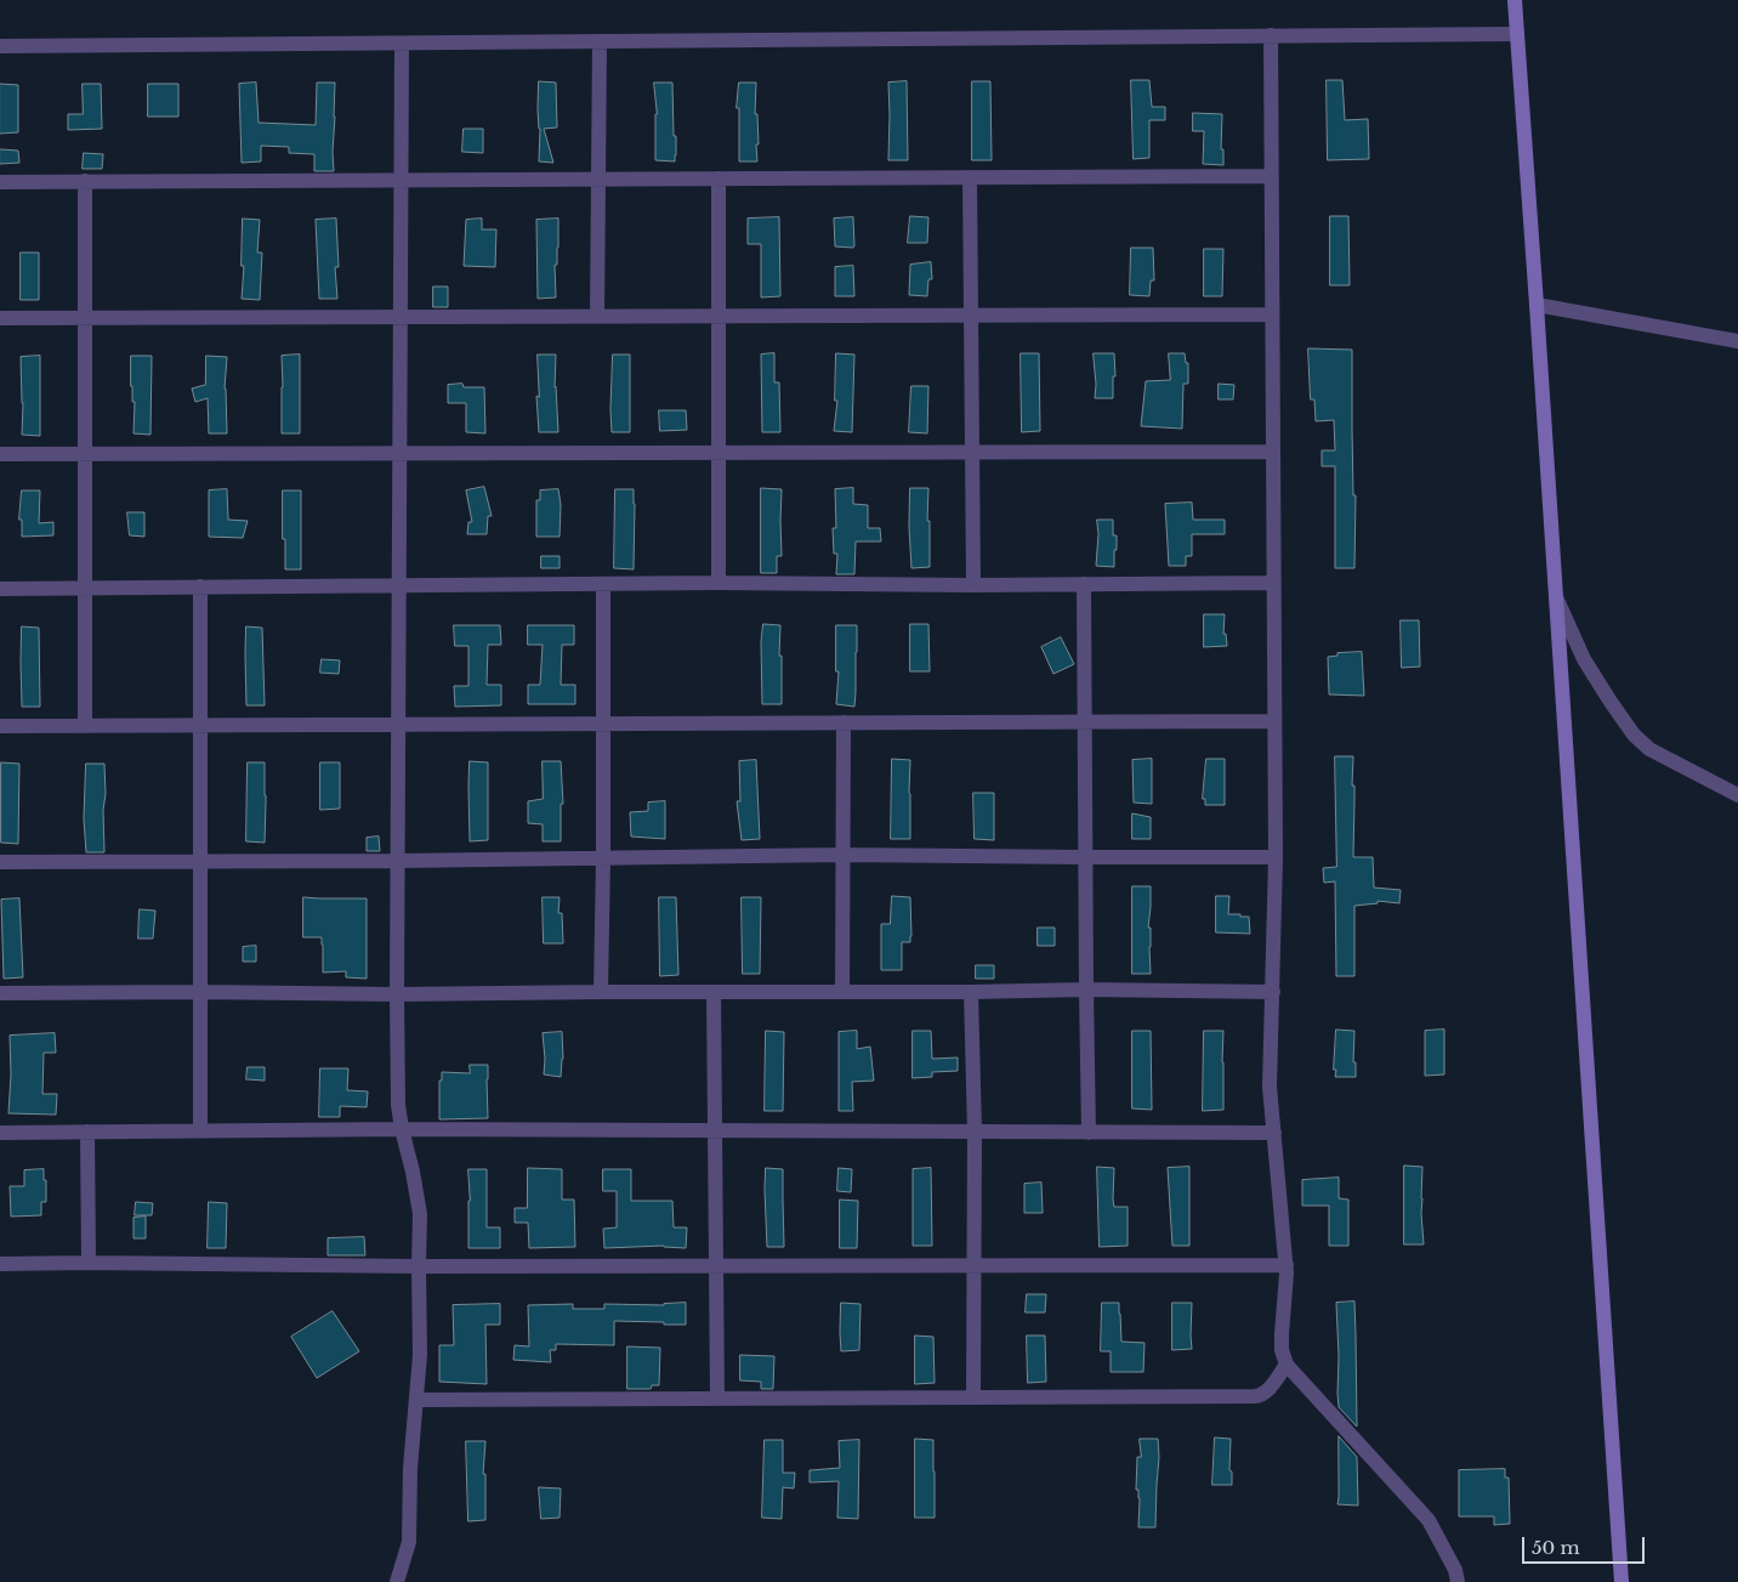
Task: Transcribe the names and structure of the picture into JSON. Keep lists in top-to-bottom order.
{
  "scale_bar": "50 m"
}
